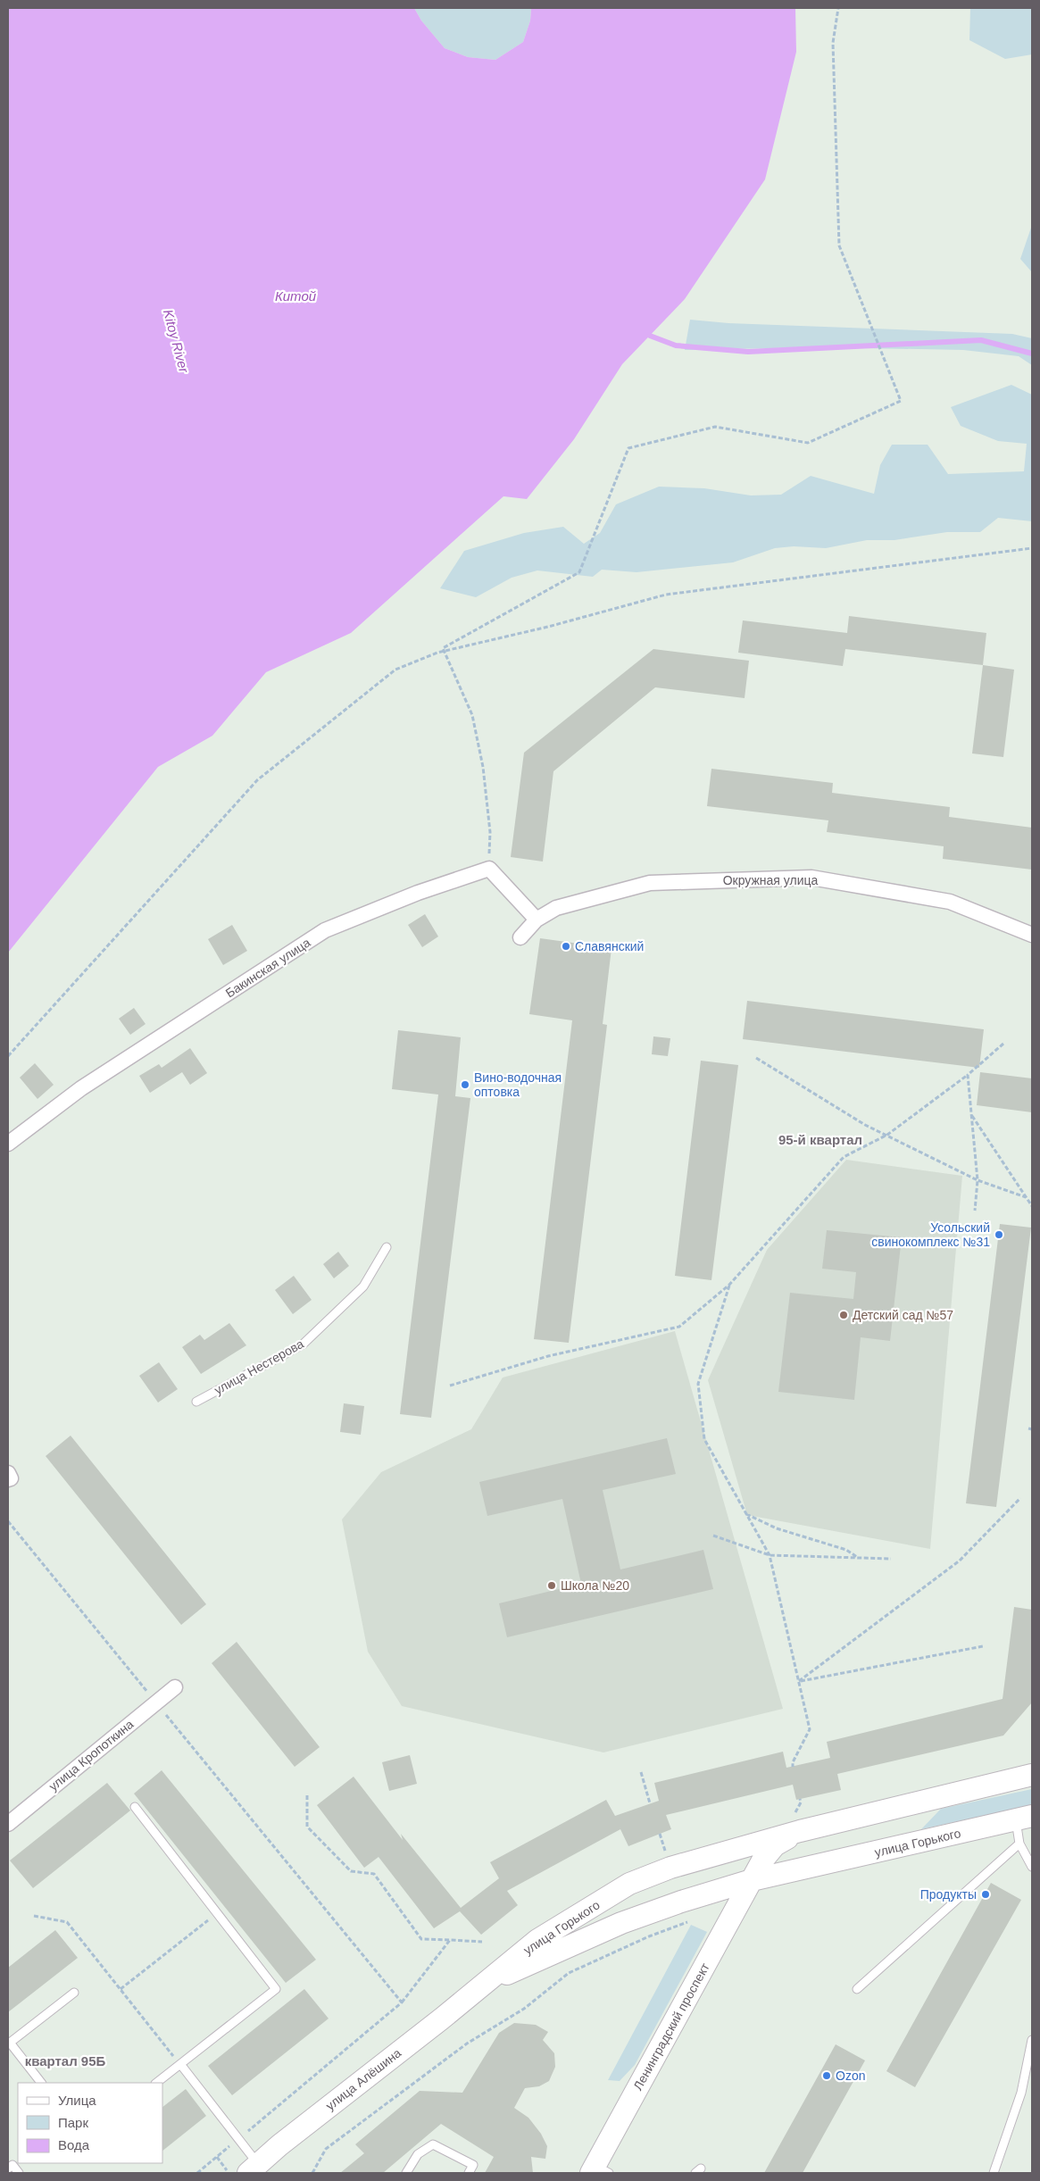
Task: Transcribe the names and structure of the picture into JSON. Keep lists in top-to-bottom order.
{
  "streets": {
    "street": [
      "Окружная улица",
      "Бакинская улица",
      "улица Кропоткина",
      "улица Горького",
      "Ленинградский проспект",
      "улица Алёшина"
    ],
    "lane": ["улица Нестерова"]
  },
  "crossings": [
    ["улица Горького", "Ленинградский проспект"],
    ["улица Горького", "улица Алёшина"]
  ],
  "districts": ["95-й квартал", "квартал 95Б"],
  "water": ["Китой", "Kitoy River"],
  "places": [
    "Славянский",
    "Вино-водочная оптовка",
    "Усольский свинокомплекс №31",
    "Детский сад №57",
    "Школа №20",
    "Продукты",
    "Ozon"
  ],
  "legend": ["Улица", "Парк", "Вода"]
}
